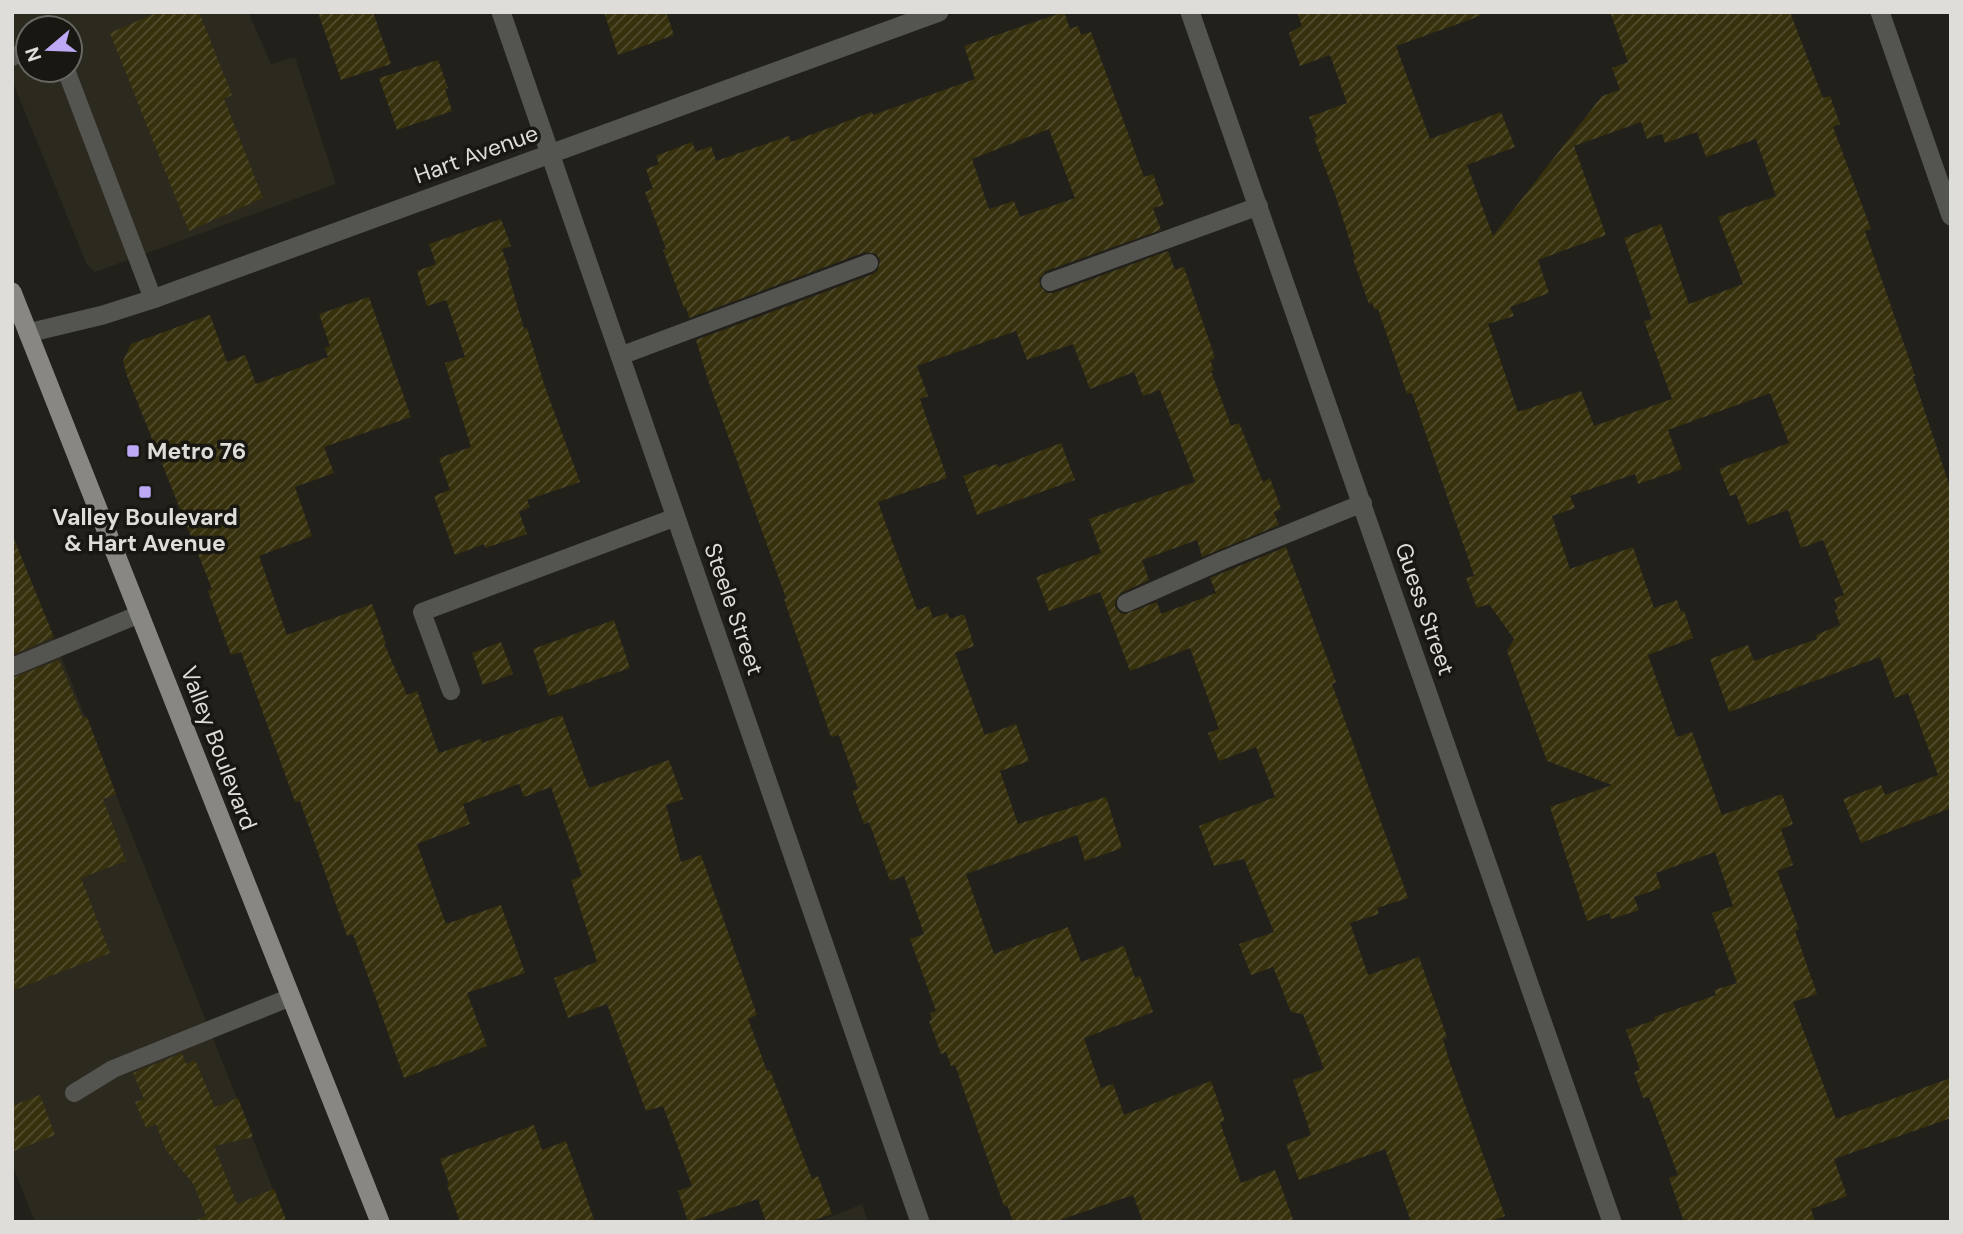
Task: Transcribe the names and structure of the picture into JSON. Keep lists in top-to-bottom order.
{
  "streets": {
    "main road": ["Valley Boulevard"],
    "street": ["Hart Avenue", "Steele Street", "Guess Street"]
  },
  "crossings": [
    ["Hart Avenue", "Steele Street"],
    ["Hart Avenue", "Valley Boulevard"]
  ],
  "places": {
    "transit": ["Metro 76", "Valley Boulevard & Hart Avenue"]
  },
  "north": "left"
}
